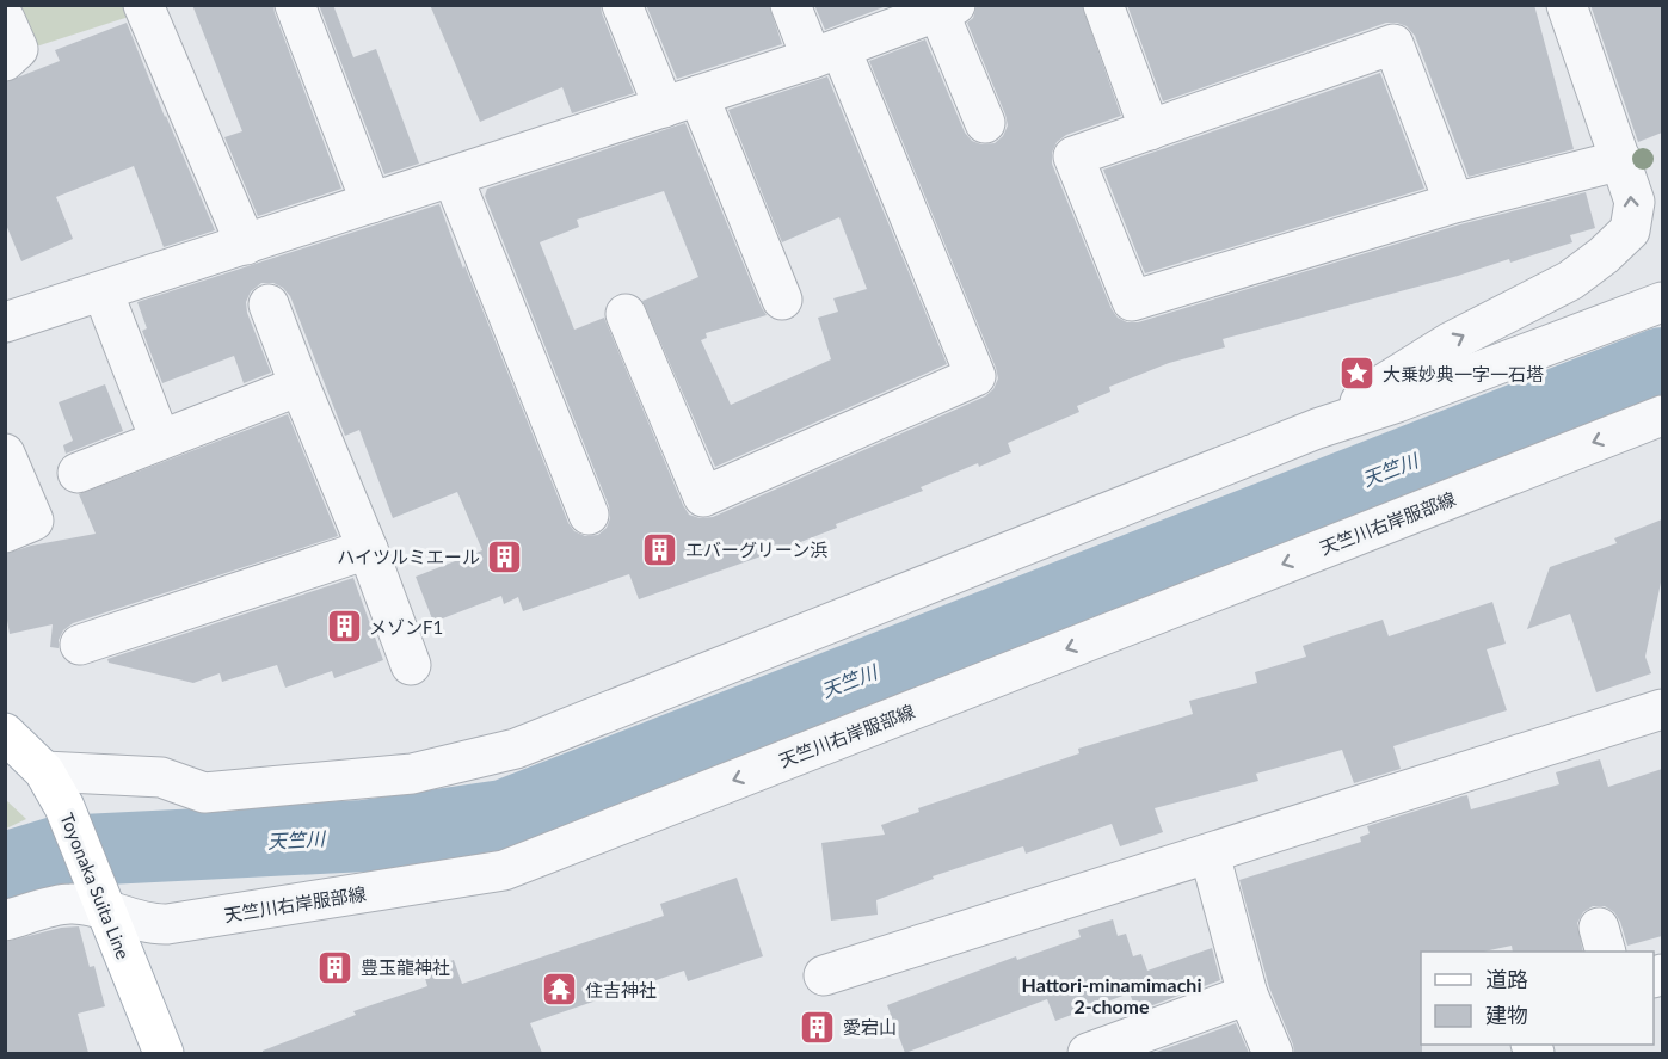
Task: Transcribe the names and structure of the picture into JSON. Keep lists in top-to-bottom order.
{
  "streets": {
    "main road": ["Toyonaka Suita Line"],
    "street": ["天竺川右岸服部線"]
  },
  "crossings": [
    ["天竺川右岸服部線", "Toyonaka Suita Line"]
  ],
  "districts": ["Hattori-minamimachi 2-chome"],
  "water": ["天竺川"],
  "places": {
    "place": ["大乗妙典一字一石塔"],
    "building": [
      "エバーグリーン浜",
      "ハイツルミエール",
      "メゾンF1",
      "豊玉龍神社",
      "愛宕山"
    ],
    "temple": ["住吉神社"]
  },
  "legend": ["道路", "建物"]
}
